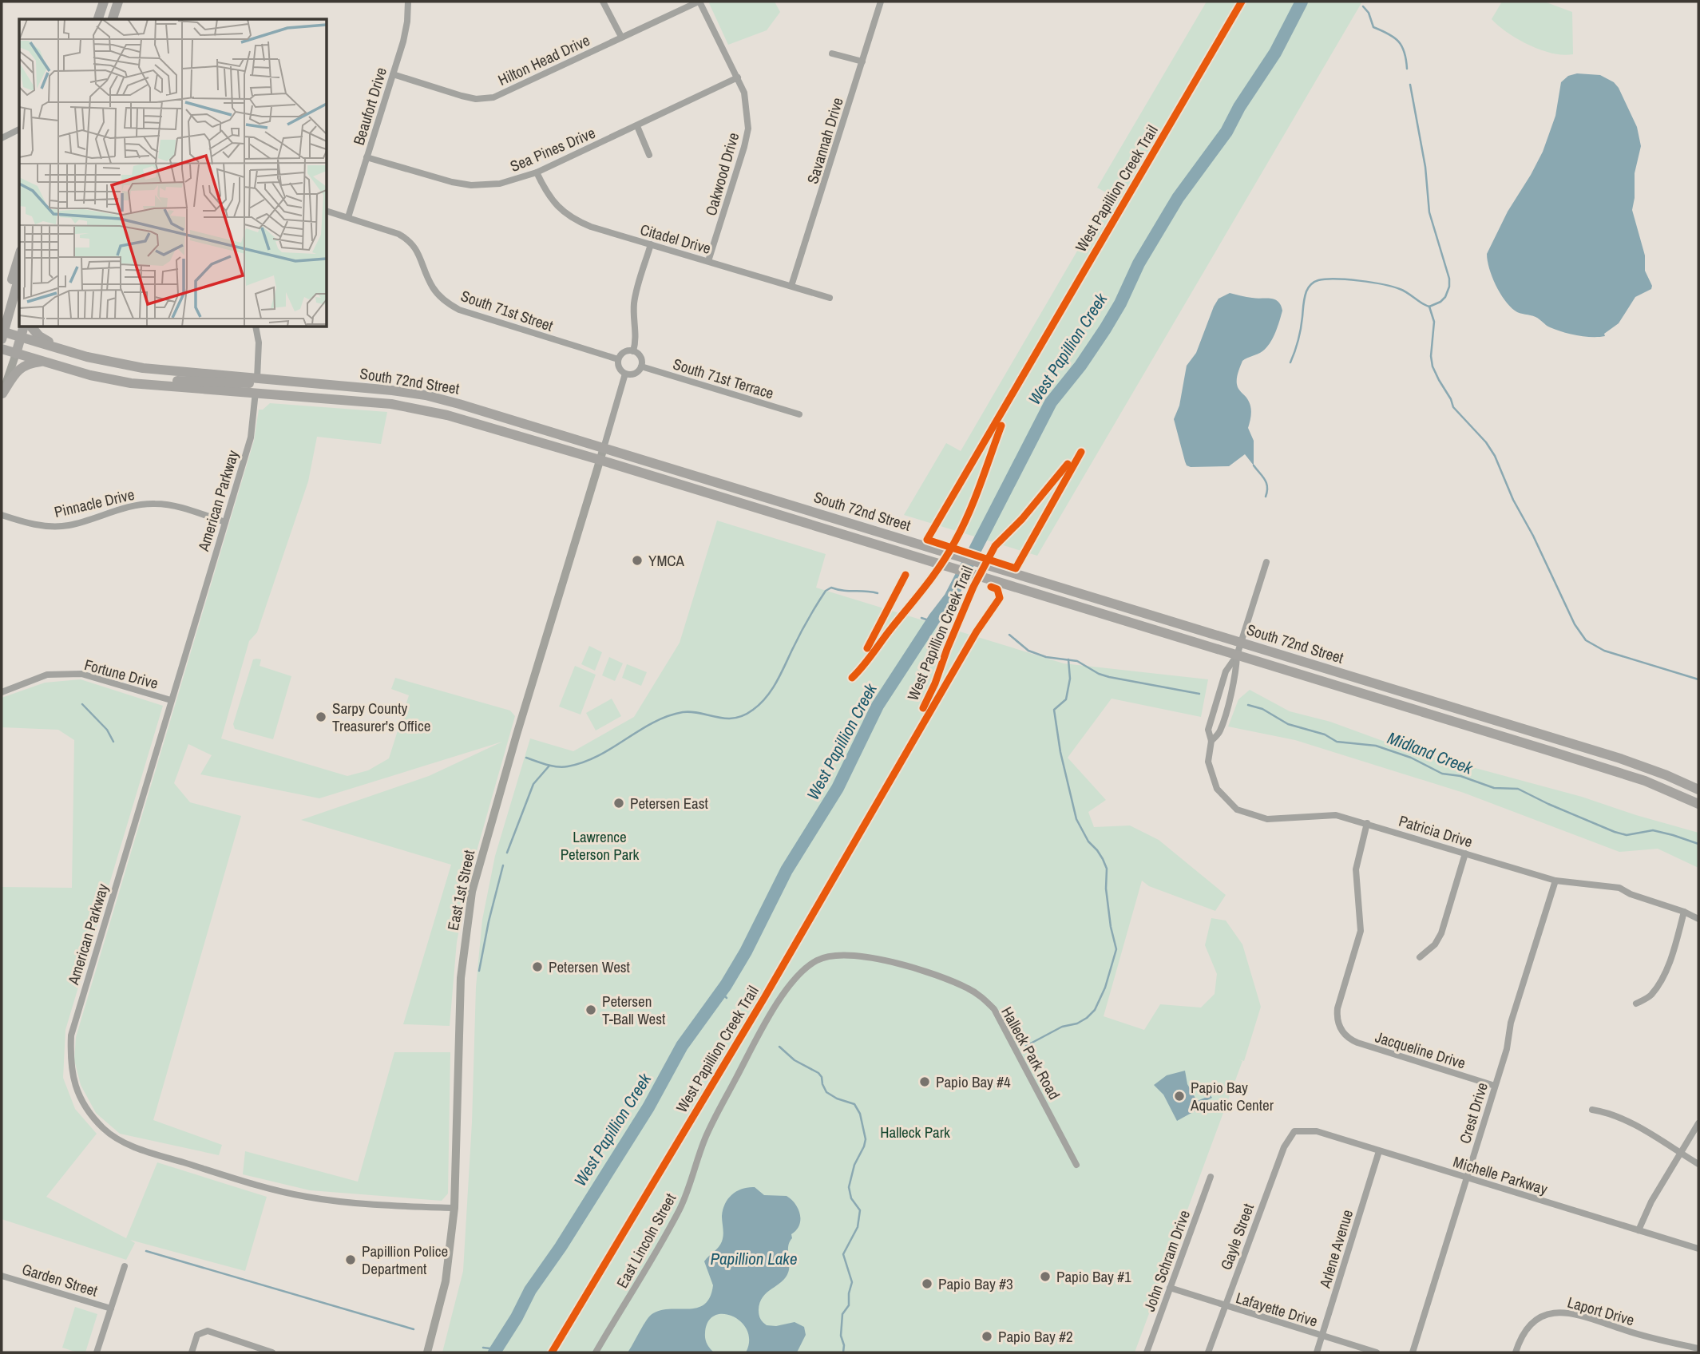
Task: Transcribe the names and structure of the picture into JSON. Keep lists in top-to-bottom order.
{
  "streets": {
    "main road": ["South 72nd Street", "East 1st Street"],
    "street": [
      "Hilton Head Drive",
      "Beaufort Drive",
      "Savannah Drive",
      "Sea Pines Drive",
      "Oakwood Drive",
      "Citadel Drive",
      "South 71st Street",
      "South 71st Terrace",
      "American Parkway",
      "Pinnacle Drive",
      "Fortune Drive",
      "Patricia Drive",
      "Jacqueline Drive",
      "Halleck Park Road",
      "Crest Drive",
      "Michelle Parkway",
      "Gayle Street",
      "East Lincoln Street",
      "Arlene Avenue",
      "John Schram Drive",
      "Garden Street",
      "Lafayette Drive",
      "Laport Drive"
    ],
    "cycle path": ["West Papillion Creek Trail"]
  },
  "crossings": [
    ["Hilton Head Drive", "Beaufort Drive"],
    ["Hilton Head Drive", "Oakwood Drive"],
    ["Beaufort Drive", "Sea Pines Drive"],
    ["Beaufort Drive", "South 71st Street"],
    ["Savannah Drive", "Citadel Drive"],
    ["Sea Pines Drive", "Oakwood Drive"],
    ["Sea Pines Drive", "Citadel Drive"],
    ["Oakwood Drive", "Citadel Drive"],
    ["South 71st Street", "South 71st Terrace"],
    ["South 72nd Street", "American Parkway"],
    ["South 72nd Street", "Patricia Drive"],
    ["South 72nd Street", "East 1st Street"],
    ["American Parkway", "Pinnacle Drive"],
    ["American Parkway", "Fortune Drive"],
    ["American Parkway", "East 1st Street"],
    ["Patricia Drive", "Jacqueline Drive"],
    ["Patricia Drive", "Crest Drive"],
    ["Jacqueline Drive", "Crest Drive"],
    ["Halleck Park Road", "East Lincoln Street"],
    ["Crest Drive", "Michelle Parkway"],
    ["Michelle Parkway", "Gayle Street"],
    ["Michelle Parkway", "Arlene Avenue"],
    ["Gayle Street", "Lafayette Drive"],
    ["Arlene Avenue", "Lafayette Drive"],
    ["John Schram Drive", "Lafayette Drive"]
  ],
  "water": ["West Papillion Creek", "Midland Creek", "Papillion Lake"],
  "parks": ["Lawrence Peterson Park", "Halleck Park"],
  "places": [
    "YMCA",
    "Sarpy County Treasurer's Office",
    "Petersen East",
    "Petersen West",
    "Petersen T-Ball West",
    "Papio Bay #4",
    "Papio Bay Aquatic Center",
    "Papillion Police Department",
    "Papio Bay #1",
    "Papio Bay #3",
    "Papio Bay #2"
  ]
}
